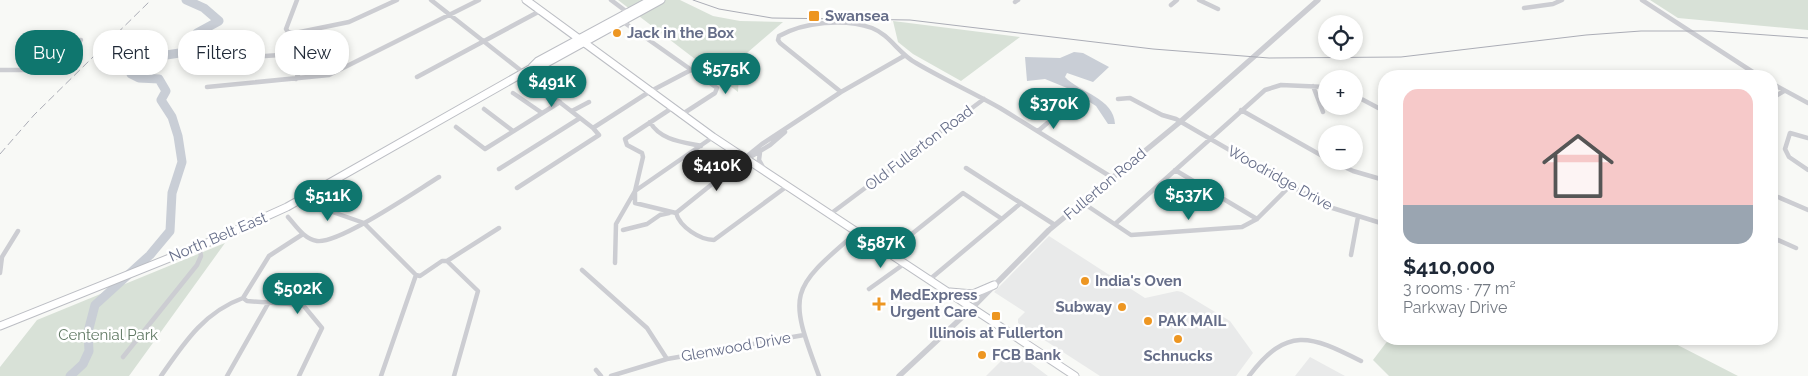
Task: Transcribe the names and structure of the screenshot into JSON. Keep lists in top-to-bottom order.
{
  "streets": {
    "main road": ["North Belt East"],
    "street": [
      "Old Fullerton Road",
      "Woodridge Drive",
      "Fullerton Road",
      "Glenwood Drive"
    ]
  },
  "crossings": [
    ["Old Fullerton Road", "Fullerton Road"],
    ["Woodridge Drive", "Fullerton Road"]
  ],
  "parks": ["Centenial Park"],
  "places": {
    "transit": ["Swansea", "Illinois at Fullerton"],
    "other": [
      "Jack in the Box",
      "India's Oven",
      "Subway",
      "PAK MAIL",
      "Schnucks",
      "FCB Bank"
    ],
    "health": ["MedExpress Urgent Care"]
  },
  "page": {
    "map_buttons": ["+", "−"],
    "chip": [
      "Buy",
      "Rent",
      "Filters",
      "New"
    ],
    "price": [
      "$575K",
      "$491K",
      "$370K",
      "$410K",
      "$537K",
      "$511K",
      "$587K",
      "$502K"
    ],
    "list": [
      {
        "name": "$410,000",
        "note": "3 rooms · 77 m² · Parkway Drive"
      }
    ]
  }
}
